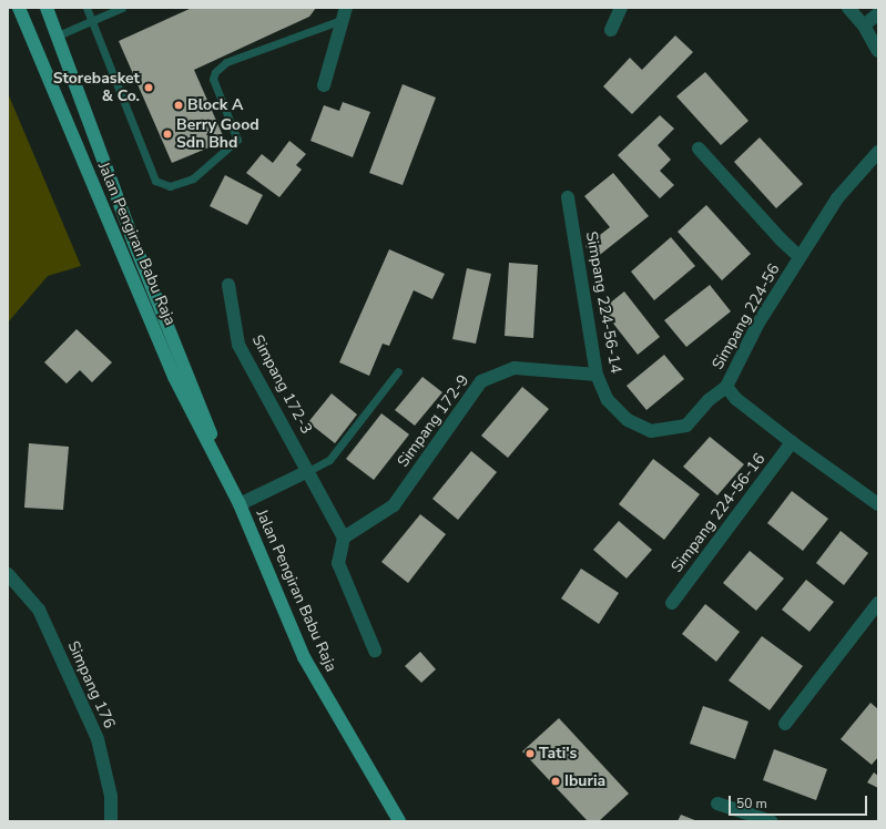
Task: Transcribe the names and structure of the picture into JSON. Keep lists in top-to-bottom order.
{
  "streets": {
    "main road": ["Jalan Pengiran Babu Raja"],
    "street": [
      "Simpang 224-56-14",
      "Simpang 224-56",
      "Simpang 172-3",
      "Simpang 172-9",
      "Simpang 224-56-16",
      "Simpang 176"
    ]
  },
  "crossings": [
    ["Simpang 224-56-14", "Simpang 224-56"],
    ["Simpang 224-56-14", "Simpang 172-9"],
    ["Simpang 224-56", "Simpang 224-56-16"],
    ["Simpang 172-3", "Simpang 172-9"]
  ],
  "places": [
    "Storebasket & Co.",
    "Block A",
    "Berry Good Sdn Bhd",
    "Tati's",
    "Iburia"
  ],
  "scale_bar": "50 m"
}
